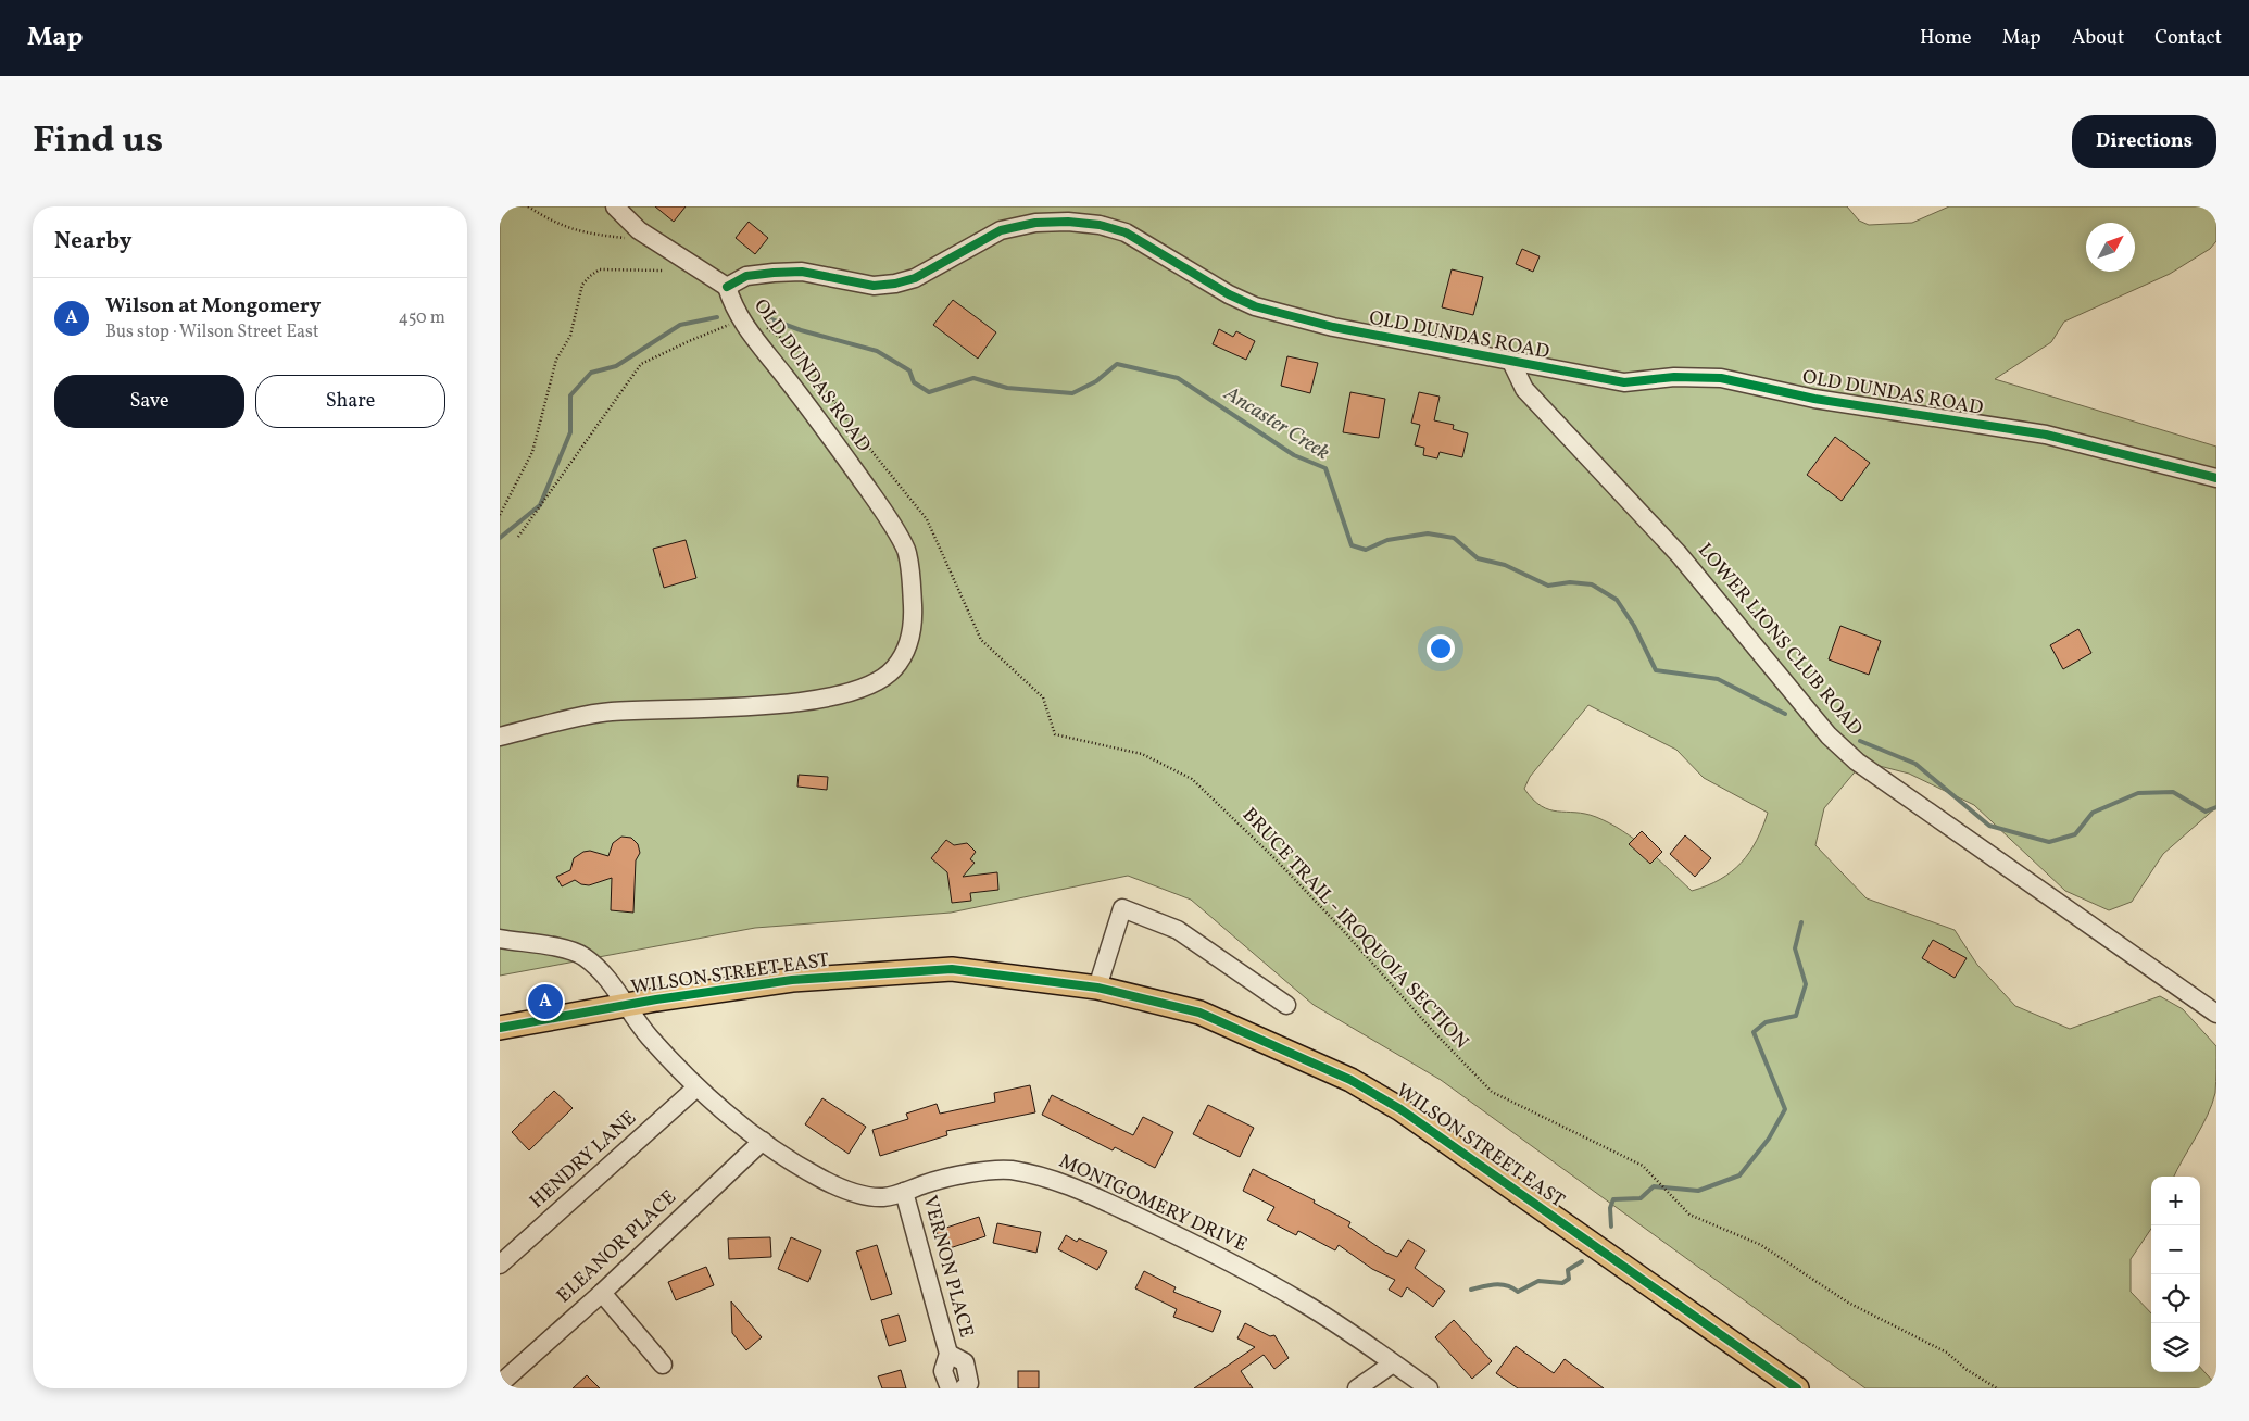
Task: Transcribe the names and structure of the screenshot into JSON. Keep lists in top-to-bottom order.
{
  "streets": {
    "main road": ["WILSON STREET EAST"],
    "street": [
      "OLD DUNDAS ROAD",
      "LOWER LIONS CLUB ROAD",
      "HENDRY LANE",
      "MONTGOMERY DRIVE",
      "ELEANOR PLACE",
      "VERNON PLACE"
    ],
    "path": ["BRUCE TRAIL - IROQUOIA SECTION"]
  },
  "crossings": [
    ["OLD DUNDAS ROAD", "LOWER LIONS CLUB ROAD"],
    ["OLD DUNDAS ROAD", "BRUCE TRAIL - IROQUOIA SECTION"],
    ["WILSON STREET EAST", "MONTGOMERY DRIVE"],
    ["HENDRY LANE", "MONTGOMERY DRIVE"],
    ["MONTGOMERY DRIVE", "ELEANOR PLACE"],
    ["MONTGOMERY DRIVE", "VERNON PLACE"]
  ],
  "water": ["Ancaster Creek"],
  "north": "top right",
  "page": {
    "header": "Map",
    "nav": [
      "Home",
      "Map",
      "About",
      "Contact"
    ],
    "title": "Find us",
    "buttons": [
      "Directions",
      ["Save", "Share"]
    ],
    "heading": "Nearby",
    "list": [
      {
        "mark": "A",
        "name": "Wilson at Mongomery",
        "note": "Bus stop · Wilson Street East",
        "value": "450 m"
      }
    ],
    "pins": "A",
    "map_buttons": ["+", "−"]
  }
}
